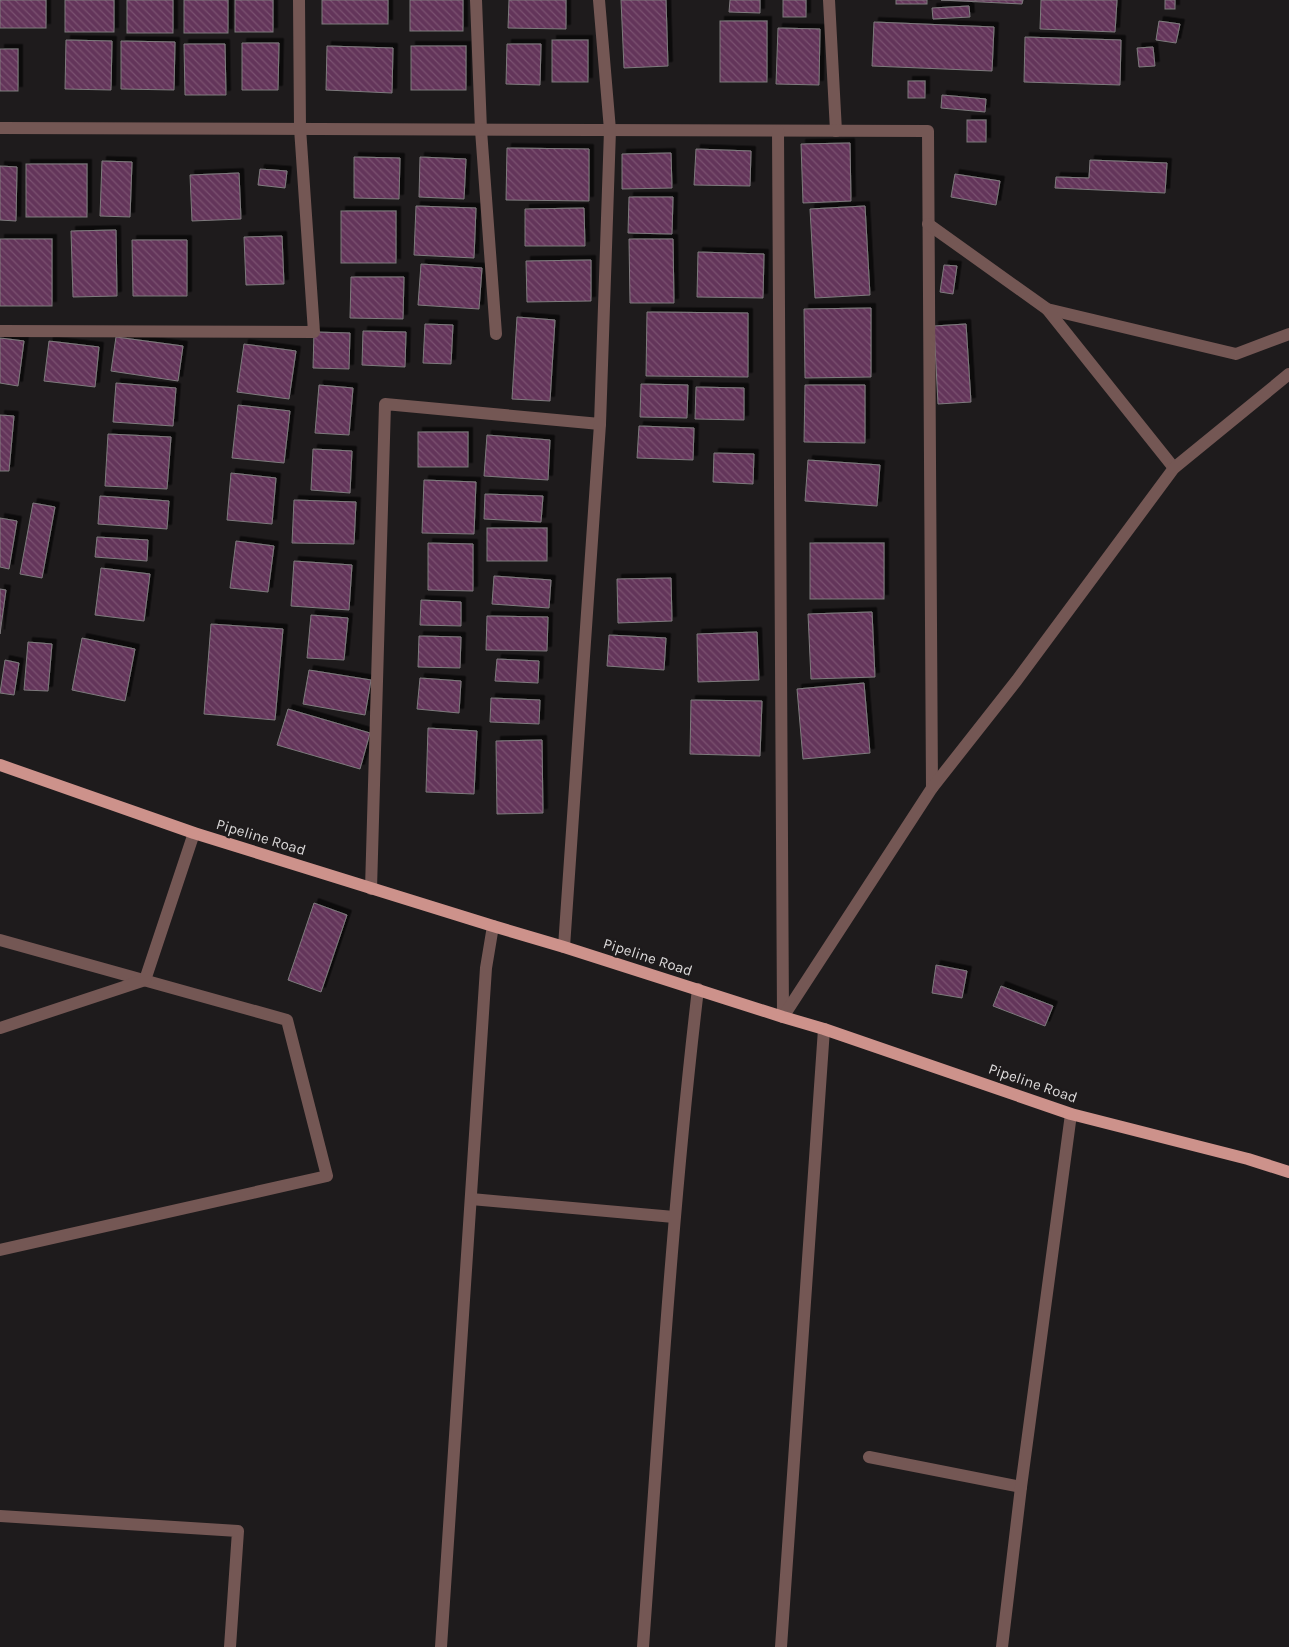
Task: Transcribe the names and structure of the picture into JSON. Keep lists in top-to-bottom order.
{
  "streets": {
    "main road": ["Pipeline Road"]
  }
}
